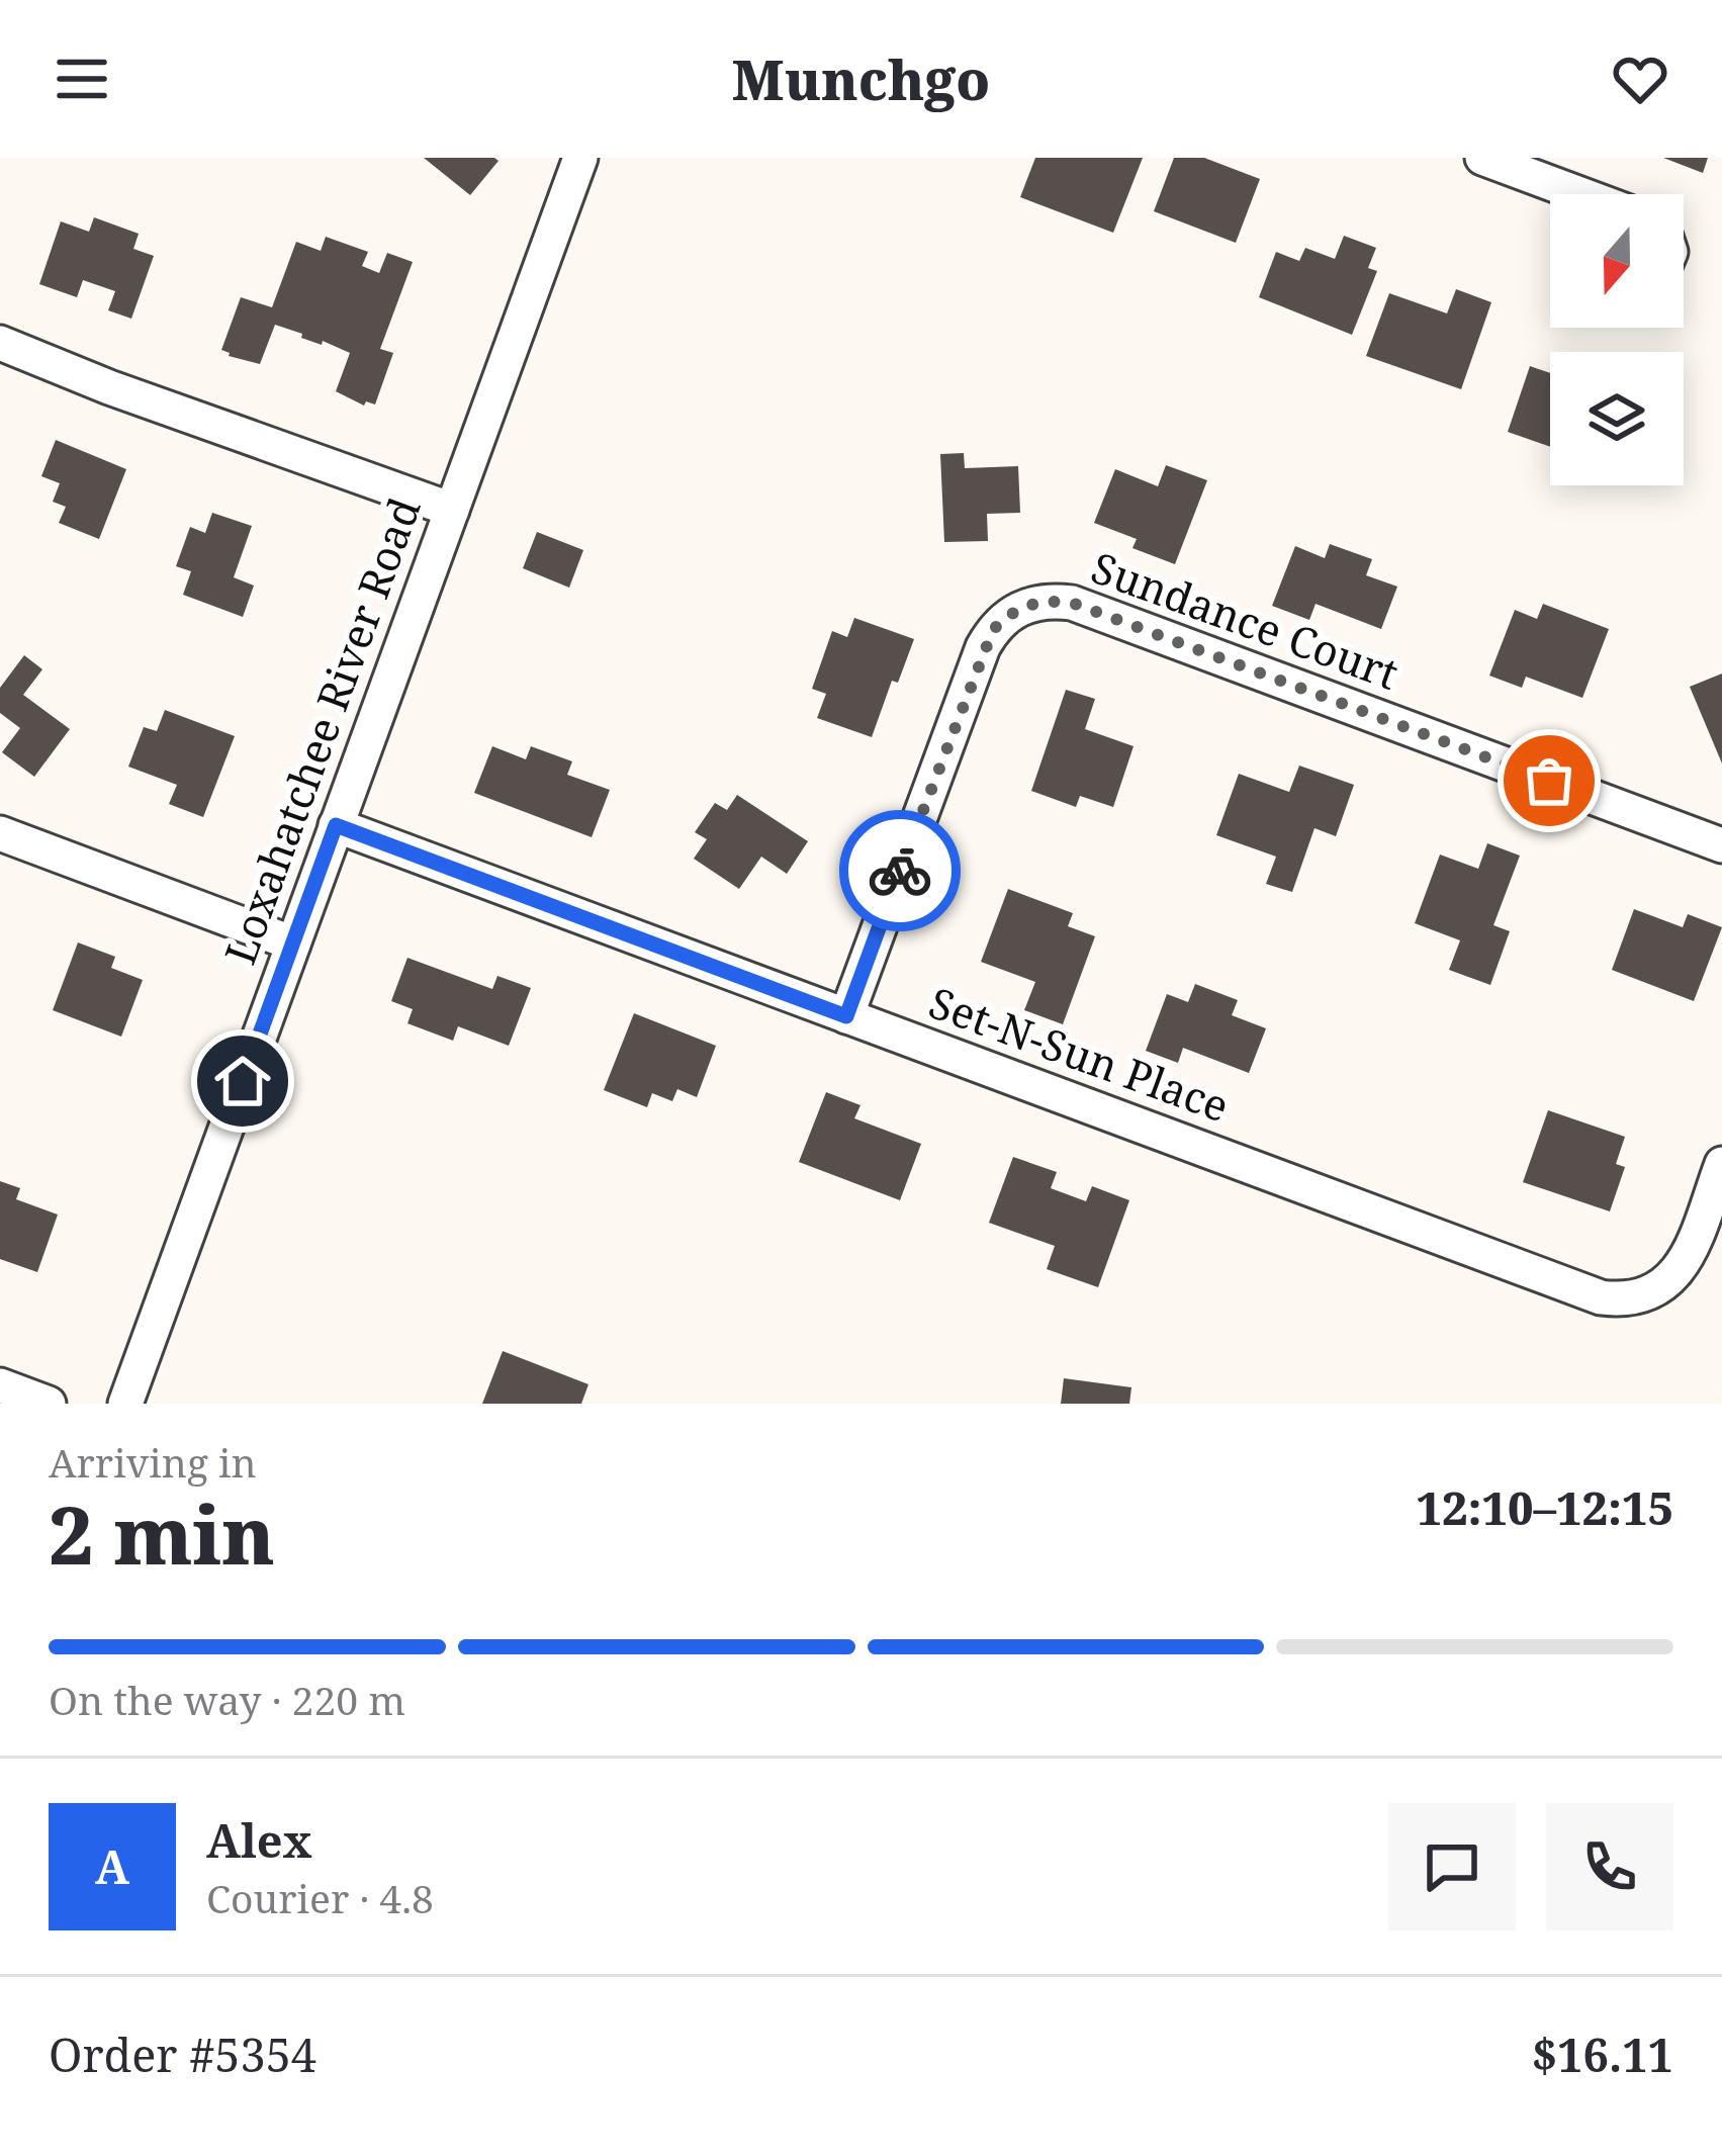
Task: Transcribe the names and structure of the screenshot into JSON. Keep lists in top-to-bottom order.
{
  "streets": {
    "street": ["Sundance Court", "Loxahatchee River Road", "Set-N-Sun Place"]
  },
  "crossings": [
    ["Sundance Court", "Set-N-Sun Place"],
    ["Loxahatchee River Road", "Set-N-Sun Place"]
  ],
  "north": "bottom",
  "page": {
    "header": "Munchgo",
    "heading": ["2 min", "Arriving in", "12:10–12:15"],
    "panel": [
      "Alex",
      "Courier · 4.8",
      "Order #5354",
      "$16.11"
    ],
    "bar": "On the way · 220 m",
    "round": "A"
  }
}
